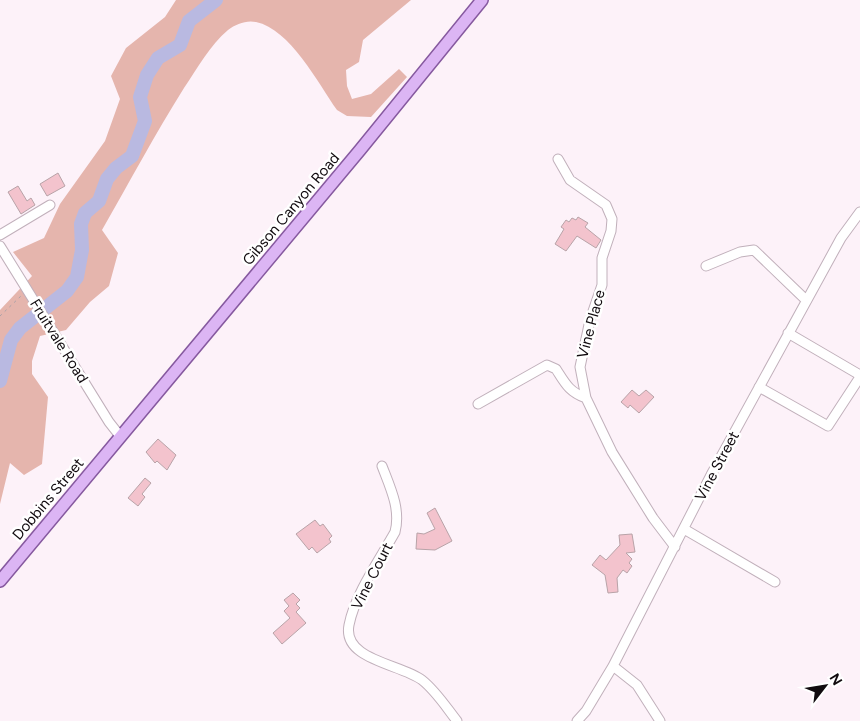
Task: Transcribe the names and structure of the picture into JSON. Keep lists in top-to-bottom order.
{
  "streets": {
    "main road": ["Gibson Canyon Road", "Dobbins Street"],
    "street": [
      "Vine Place",
      "Fruitvale Road",
      "Vine Street",
      "Vine Court"
    ]
  },
  "crossings": [
    ["Gibson Canyon Road", "Fruitvale Road"],
    ["Gibson Canyon Road", "Dobbins Street"],
    ["Vine Place", "Vine Street"],
    ["Fruitvale Road", "Dobbins Street"]
  ],
  "north": "top right"
}
